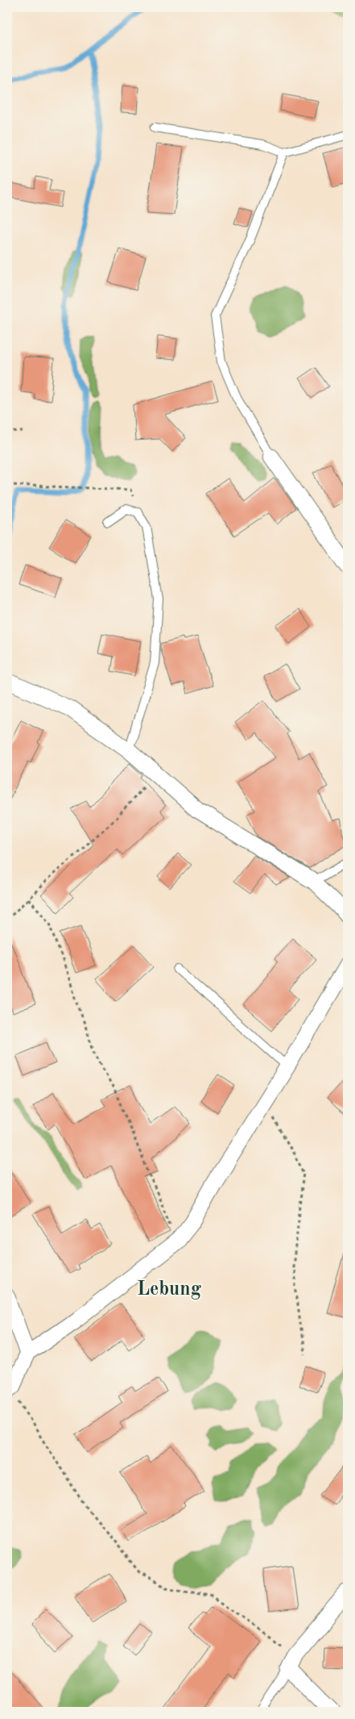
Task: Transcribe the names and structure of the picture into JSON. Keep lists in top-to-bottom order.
{
  "districts": ["Lebung"]
}
